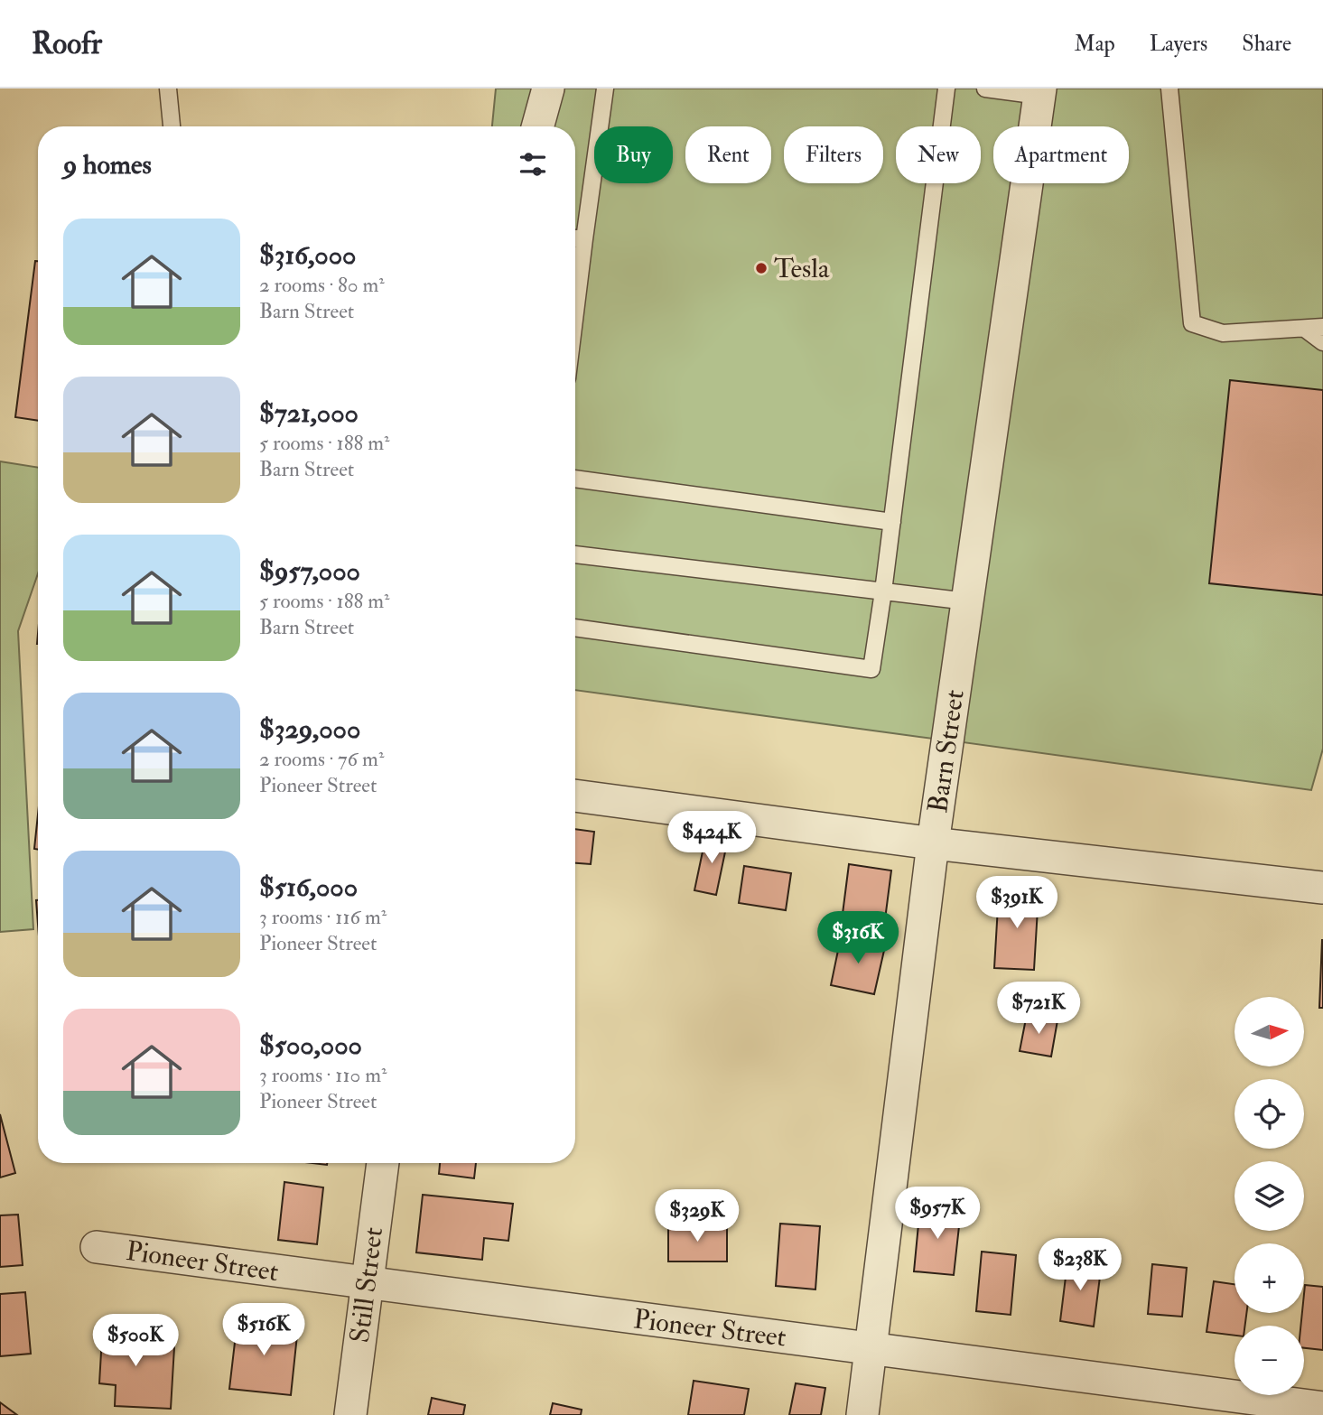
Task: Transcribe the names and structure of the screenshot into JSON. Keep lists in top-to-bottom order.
{
  "streets": {
    "street": ["Barn Street", "Pioneer Street", "Still Street"]
  },
  "crossings": [
    ["Barn Street", "Pioneer Street"],
    ["Pioneer Street", "Still Street"]
  ],
  "places": ["Tesla"],
  "north": "right",
  "page": {
    "header": "Roofr",
    "nav": ["Map", "Layers", "Share"],
    "chip": [
      "Buy",
      "Rent",
      "Filters",
      "New",
      "Apartment"
    ],
    "heading": "9 homes",
    "list": [
      {
        "name": "$316,000",
        "note": "2 rooms · 80 m² · Barn Street"
      },
      {
        "name": "$721,000",
        "note": "5 rooms · 188 m² · Barn Street"
      },
      {
        "name": "$957,000",
        "note": "5 rooms · 188 m² · Barn Street"
      },
      {
        "name": "$329,000",
        "note": "2 rooms · 76 m² · Pioneer Street"
      },
      {
        "name": "$516,000",
        "note": "3 rooms · 116 m² · Pioneer Street"
      },
      {
        "name": "$500,000",
        "note": "3 rooms · 110 m² · Pioneer Street"
      }
    ],
    "price": [
      "$424K",
      "$391K",
      "$316K",
      "$721K",
      "$957K",
      "$329K",
      "$238K",
      "$516K",
      "$500K"
    ],
    "map_buttons": ["+", "−"]
  }
}
